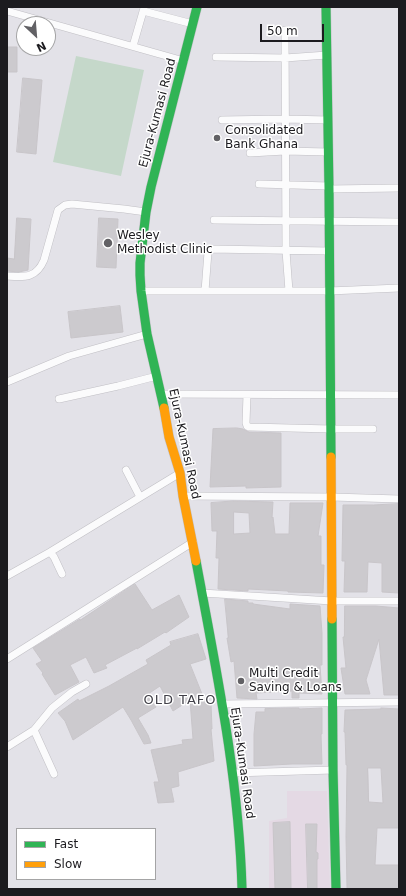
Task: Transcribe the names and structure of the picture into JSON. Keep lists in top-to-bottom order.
{
  "streets": {
    "main road": ["Ejura-Kumasi Road"]
  },
  "districts": ["OLD TAFO"],
  "places": ["Consolidated Bank Ghana", "Wesley Methodist Clinic", "Multi Credit Saving & Loans"],
  "legend": ["Fast", "Slow"],
  "scale_bar": "50 m",
  "north": "bottom right"
}
